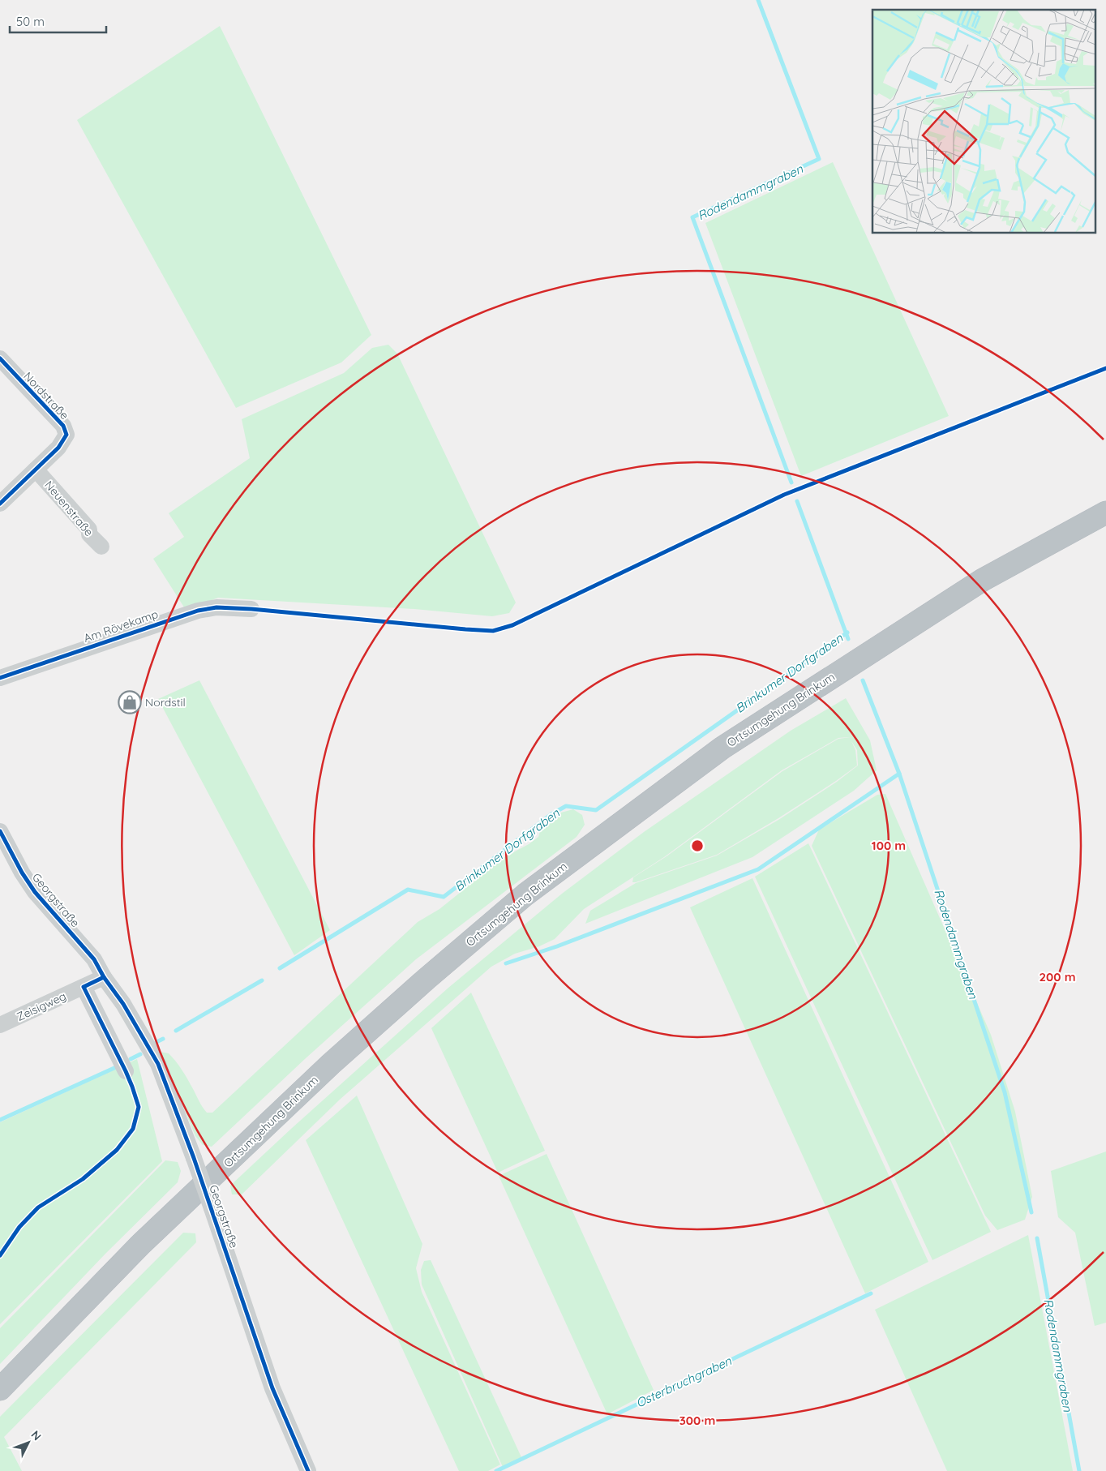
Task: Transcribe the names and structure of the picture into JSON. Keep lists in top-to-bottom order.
{
  "streets": {
    "highway": ["Ortsumgehung Brinkum"],
    "street": [
      "Nordstraße",
      "Neuenstraße",
      "Am Rövekamp",
      "Georgstraße",
      "Zeisigweg"
    ]
  },
  "crossings": [
    ["Nordstraße", "Neuenstraße"]
  ],
  "water": ["Rodendammgraben", "Brinkumer Dorfgraben", "Osterbruchgraben"],
  "places": {
    "shop": ["Nordstil"]
  },
  "scale_bar": "50 m",
  "north": "top right",
  "rings": ["100 m", "200 m", "300 m"]
}
